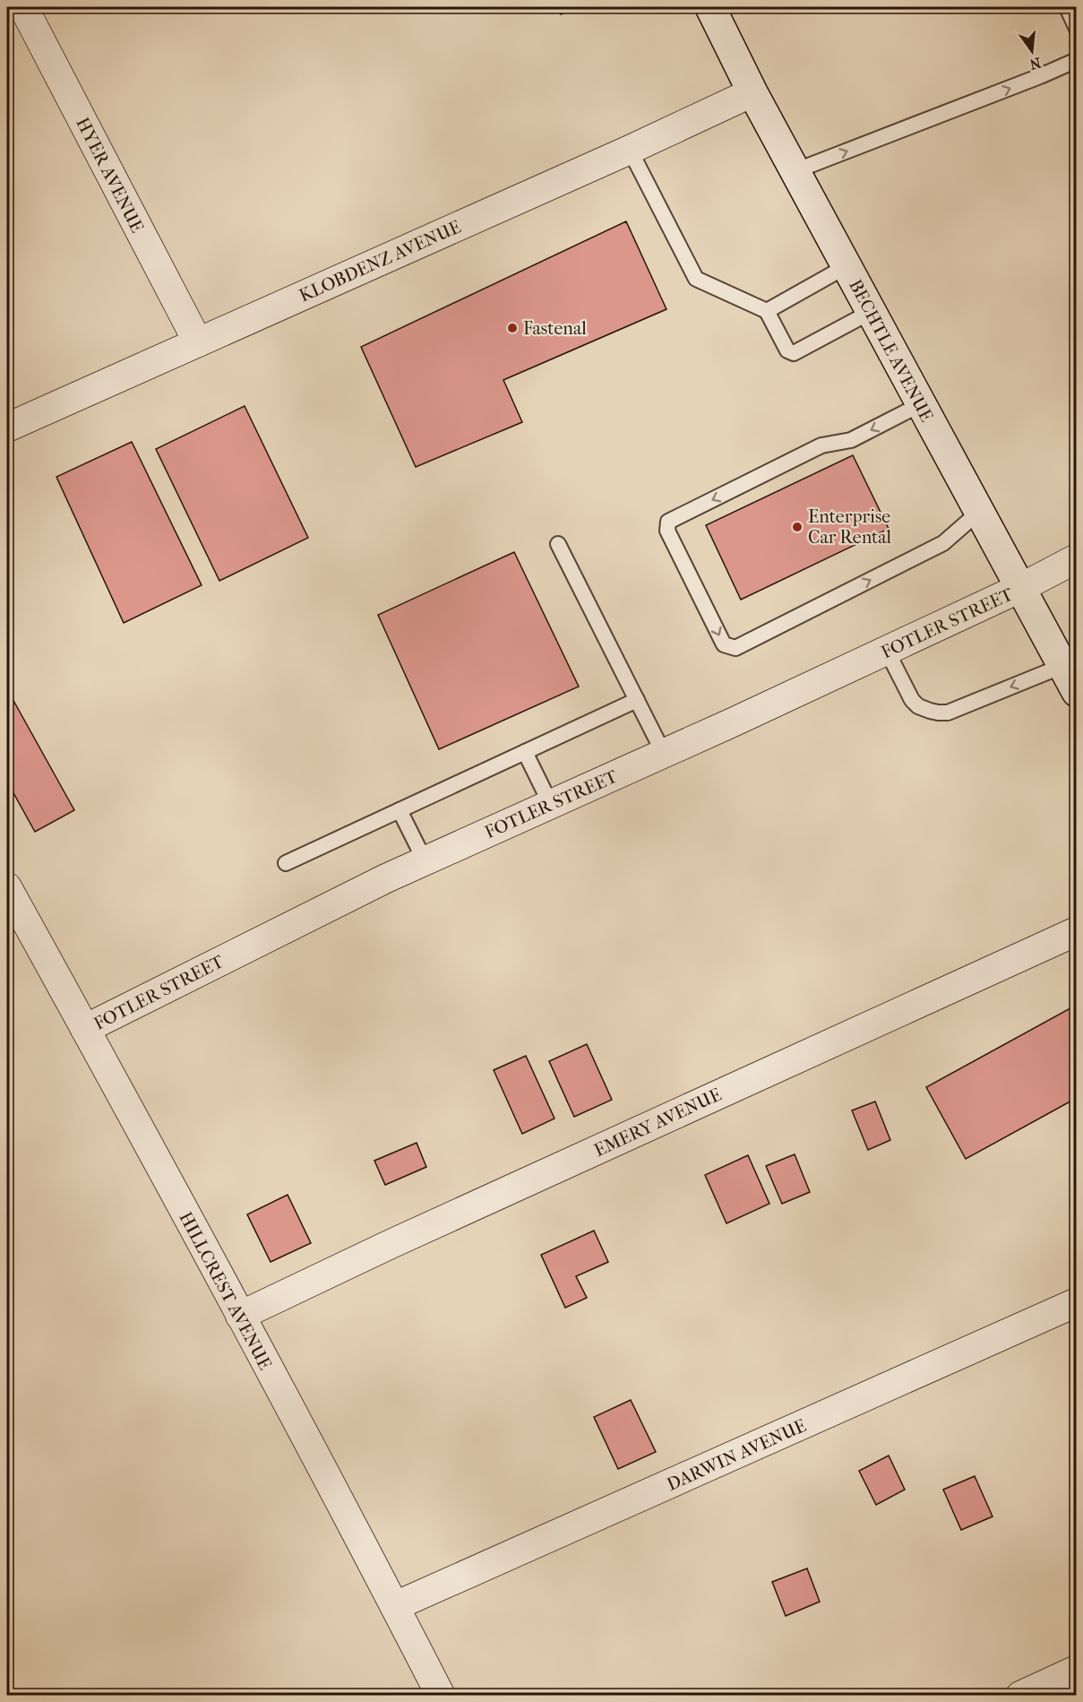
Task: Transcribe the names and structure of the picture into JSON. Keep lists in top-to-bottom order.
{
  "streets": {
    "main road": ["BECHTLE AVENUE"],
    "street": [
      "HYER AVENUE",
      "KLOBDENZ AVENUE",
      "FOTLER STREET",
      "EMERY AVENUE",
      "HILLCREST AVENUE",
      "DARWIN AVENUE"
    ]
  },
  "crossings": [
    ["HYER AVENUE", "KLOBDENZ AVENUE"],
    ["KLOBDENZ AVENUE", "BECHTLE AVENUE"],
    ["BECHTLE AVENUE", "FOTLER STREET"],
    ["FOTLER STREET", "HILLCREST AVENUE"],
    ["EMERY AVENUE", "HILLCREST AVENUE"],
    ["HILLCREST AVENUE", "DARWIN AVENUE"]
  ],
  "places": ["Fastenal", "Enterprise Car Rental"],
  "north": "bottom"
}
